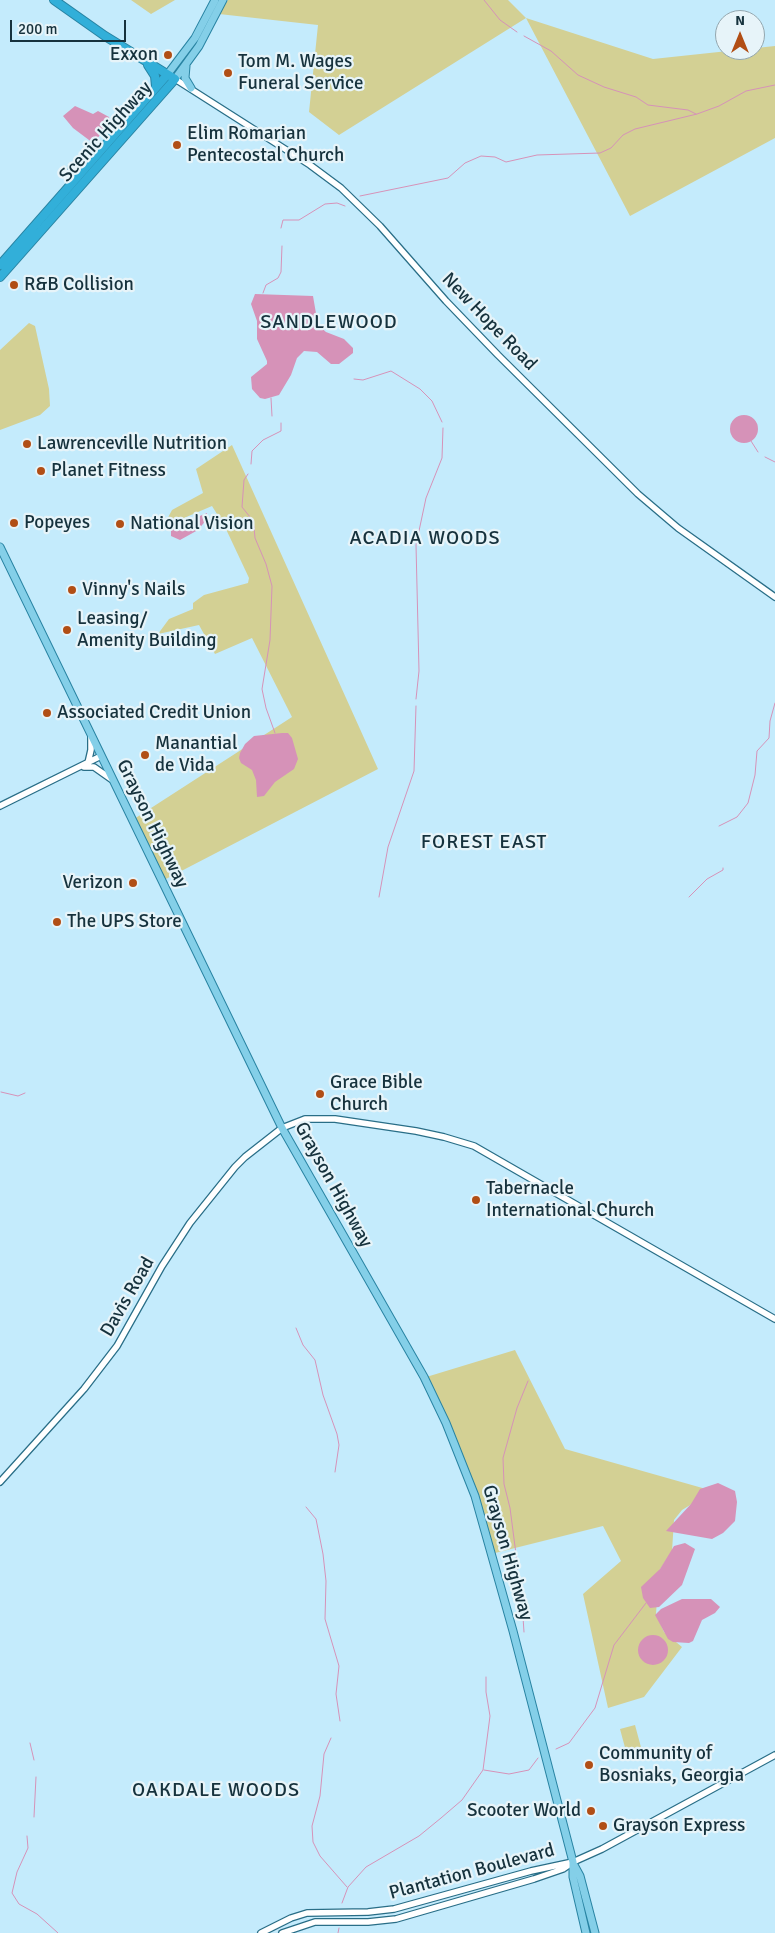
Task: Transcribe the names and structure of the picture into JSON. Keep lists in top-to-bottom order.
{
  "streets": {
    "highway": ["Scenic Highway"],
    "main road": ["Grayson Highway"],
    "street": ["New Hope Road", "Davis Road", "Plantation Boulevard"]
  },
  "crossings": [
    ["Scenic Highway", "New Hope Road"],
    ["Grayson Highway", "Davis Road"],
    ["Grayson Highway", "Plantation Boulevard"]
  ],
  "districts": [
    "SANDLEWOOD",
    "ACADIA WOODS",
    "FOREST EAST",
    "OAKDALE WOODS"
  ],
  "places": [
    "Exxon",
    "Tom M. Wages Funeral Service",
    "Elim Romarian Pentecostal Church",
    "R&B Collision",
    "Lawrenceville Nutrition",
    "Planet Fitness",
    "Popeyes",
    "National Vision",
    "Vinny's Nails",
    "Leasing/ Amenity Building",
    "Associated Credit Union",
    "Manantial de Vida",
    "Verizon",
    "The UPS Store",
    "Grace Bible Church",
    "Tabernacle International Church",
    "Community of Bosniaks, Georgia",
    "Scooter World",
    "Grayson Express"
  ],
  "scale_bar": "200 m",
  "north": "top"
}
